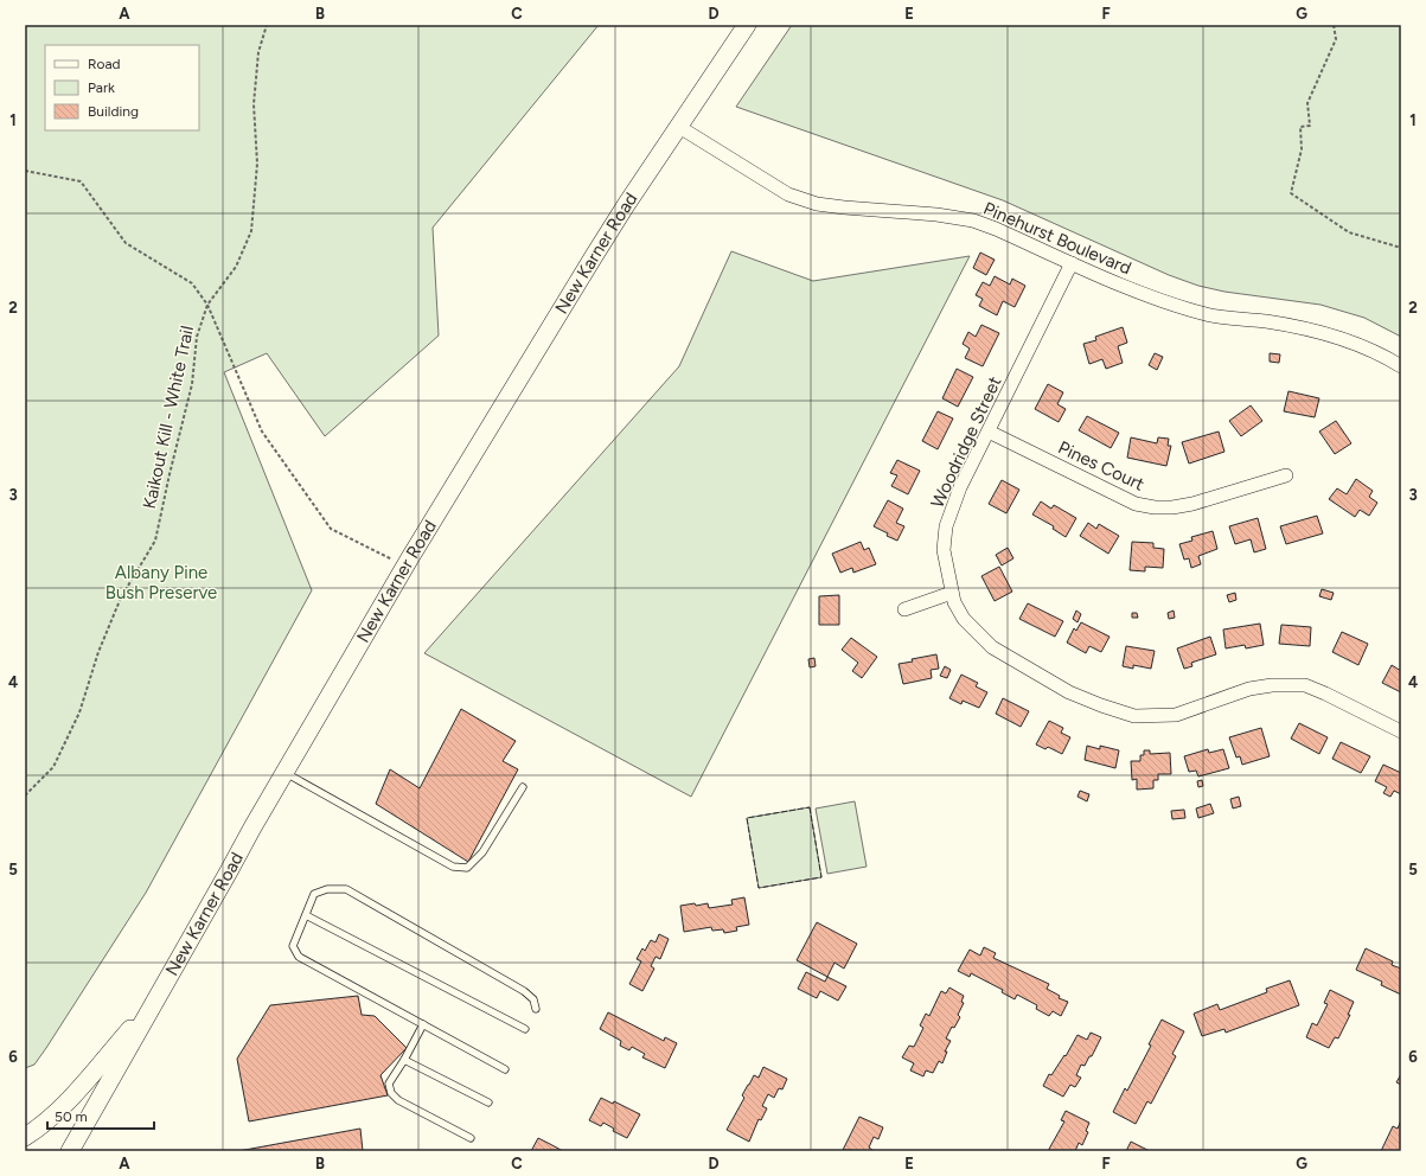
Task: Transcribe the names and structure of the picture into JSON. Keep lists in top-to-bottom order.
{
  "streets": {
    "main road": ["New Karner Road"],
    "street": ["Pinehurst Boulevard", "Woodridge Street", "Pines Court"],
    "path": ["Kaikout Kill - White Trail"]
  },
  "crossings": [
    ["Pinehurst Boulevard", "New Karner Road"],
    ["Pinehurst Boulevard", "Woodridge Street"],
    ["Woodridge Street", "Pines Court"]
  ],
  "parks": ["Albany Pine Bush Preserve"],
  "legend": ["Road", "Park", "Building"],
  "scale_bar": "50 m",
  "grid": {
    "columns": [
      "A",
      "B",
      "C",
      "D",
      "E",
      "F",
      "G"
    ],
    "rows": [
      "1",
      "2",
      "3",
      "4",
      "5",
      "6"
    ]
  }
}
